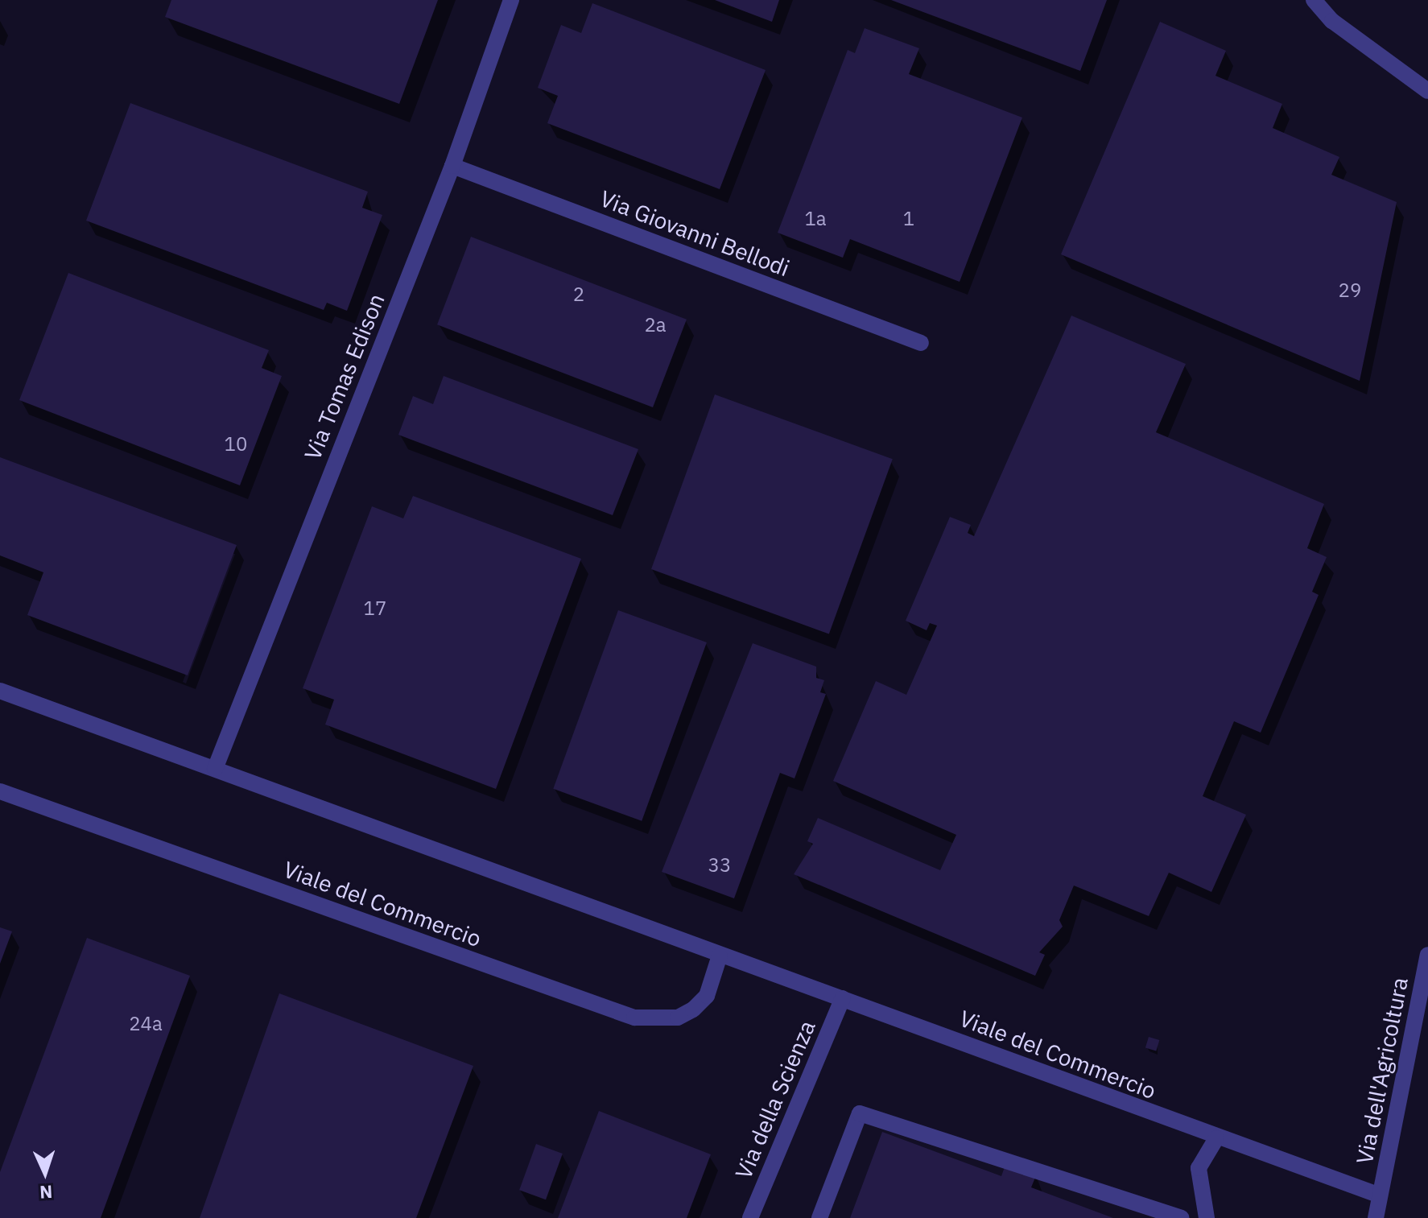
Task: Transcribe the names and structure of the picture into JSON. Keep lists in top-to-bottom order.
{
  "streets": {
    "street": [
      "Via Giovanni Bellodi",
      "Via Tomas Edison",
      "Viale del Commercio",
      "Via dell'Agricoltura",
      "Via della Scienza"
    ]
  },
  "crossings": [
    ["Via Giovanni Bellodi", "Via Tomas Edison"],
    ["Via Tomas Edison", "Viale del Commercio"],
    ["Viale del Commercio", "Via dell'Agricoltura"],
    ["Viale del Commercio", "Via della Scienza"]
  ],
  "house_numbers": [
    "1a",
    "1",
    "29",
    "2",
    "2a",
    "10",
    "17",
    "33",
    "24a"
  ],
  "north": "bottom"
}
